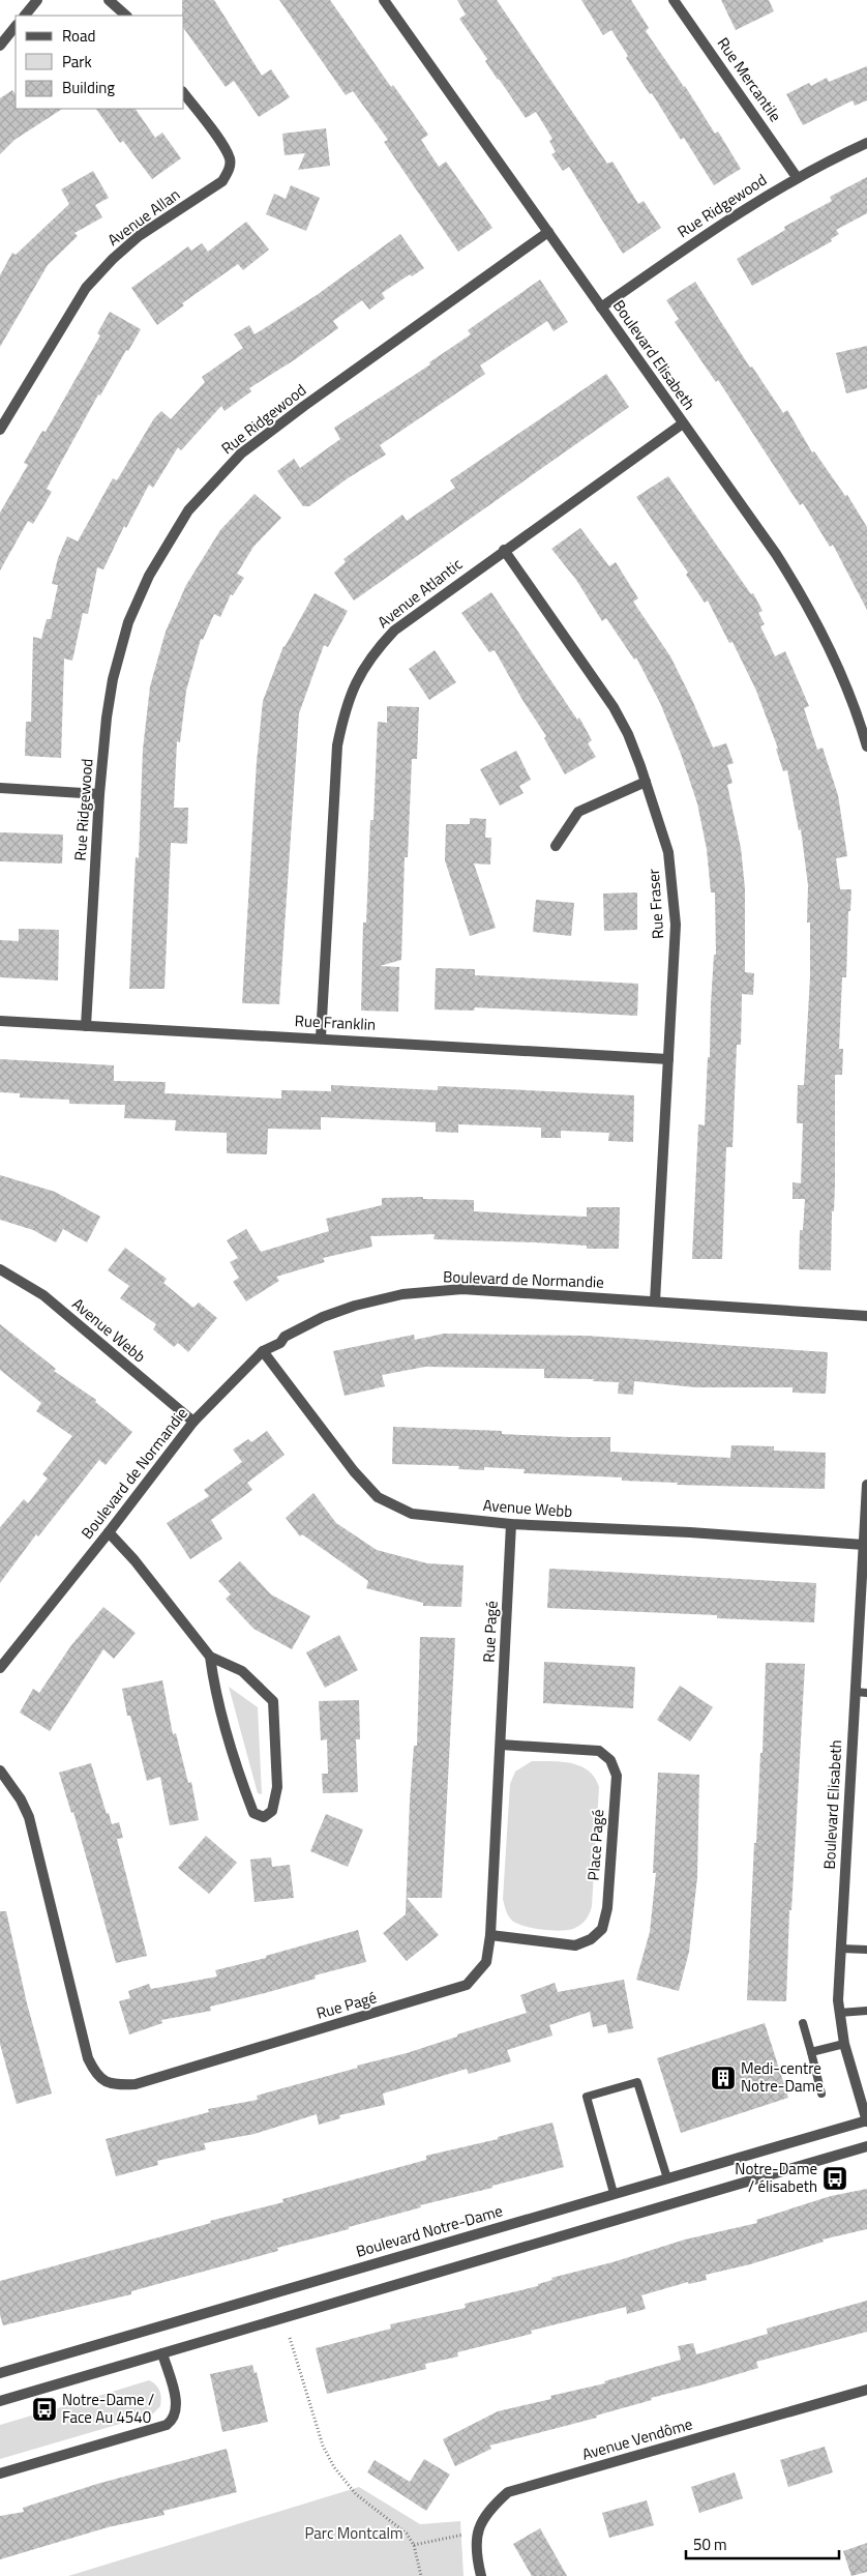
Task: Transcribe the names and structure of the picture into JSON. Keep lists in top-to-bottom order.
{
  "streets": {
    "street": [
      "Rue Mercantile",
      "Rue Ridgewood",
      "Avenue Allan",
      "Boulevard Elisabeth",
      "Avenue Atlantic",
      "Rue Fraser",
      "Rue Franklin",
      "Boulevard de Normandie",
      "Avenue Webb",
      "Rue Pagé",
      "Place Pagé",
      "Boulevard Notre-Dame",
      "Avenue Vendôme"
    ]
  },
  "crossings": [
    ["Rue Mercantile", "Rue Ridgewood"],
    ["Rue Ridgewood", "Boulevard Elisabeth"],
    ["Rue Ridgewood", "Rue Franklin"],
    ["Boulevard Elisabeth", "Avenue Atlantic"],
    ["Boulevard Elisabeth", "Avenue Webb"],
    ["Boulevard Elisabeth", "Boulevard Notre-Dame"],
    ["Avenue Atlantic", "Rue Fraser"],
    ["Avenue Atlantic", "Rue Franklin"],
    ["Rue Fraser", "Rue Franklin"],
    ["Rue Fraser", "Boulevard de Normandie"],
    ["Boulevard de Normandie", "Avenue Webb"],
    ["Avenue Webb", "Rue Pagé"],
    ["Rue Pagé", "Place Pagé"]
  ],
  "parks": ["Parc Montcalm"],
  "places": {
    "building": ["Medi-centre Notre-Dame"],
    "bus stop": ["Notre-Dame / élisabeth", "Notre-Dame / Face Au 4540"]
  },
  "legend": ["Road", "Park", "Building"],
  "scale_bar": "50 m"
}
